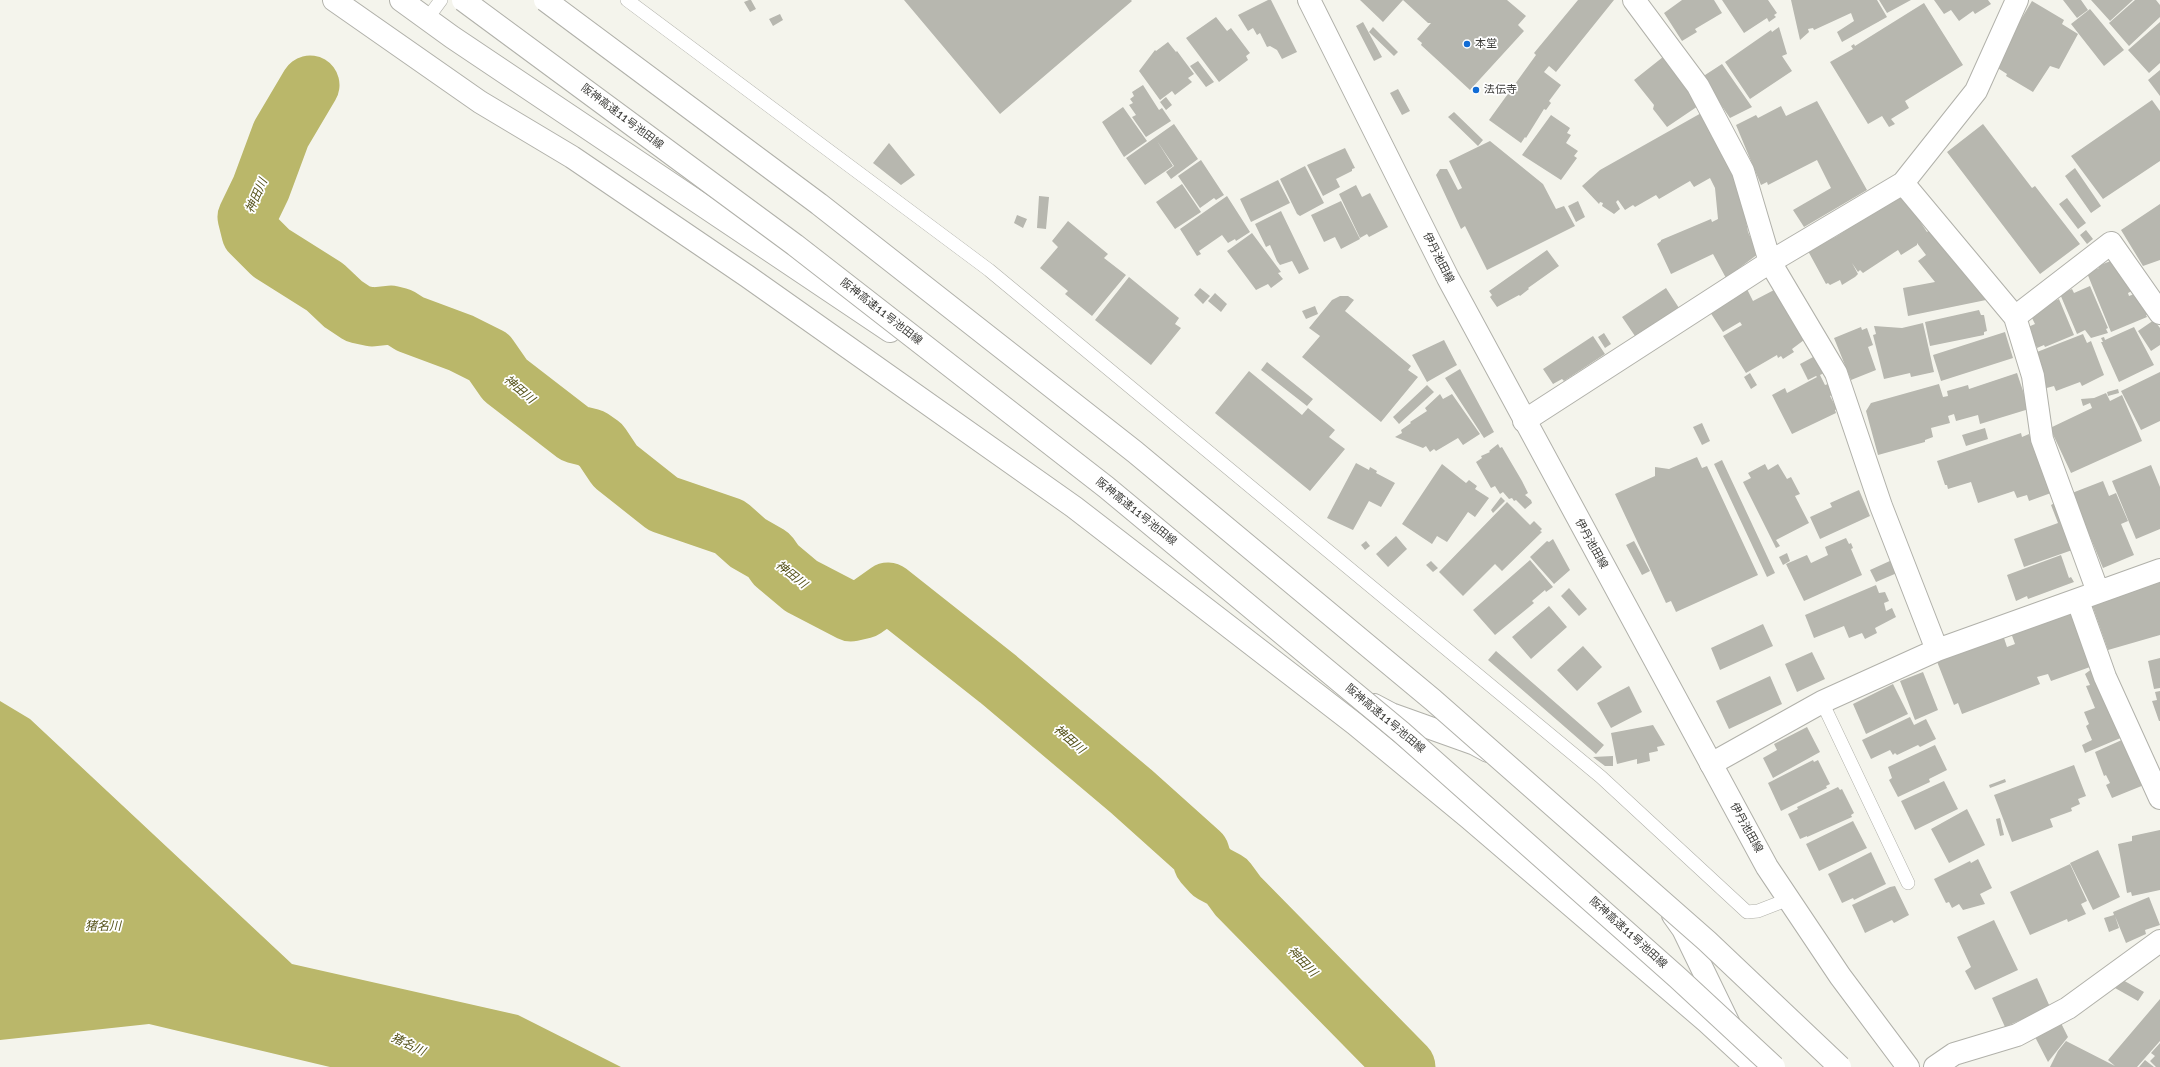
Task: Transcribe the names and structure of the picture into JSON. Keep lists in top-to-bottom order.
{
  "streets": {
    "main road": ["阪神高速11号池田線", "伊丹池田線"]
  },
  "water": ["神田川", "猪名川"],
  "places": ["本堂", "法伝寺"]
}
